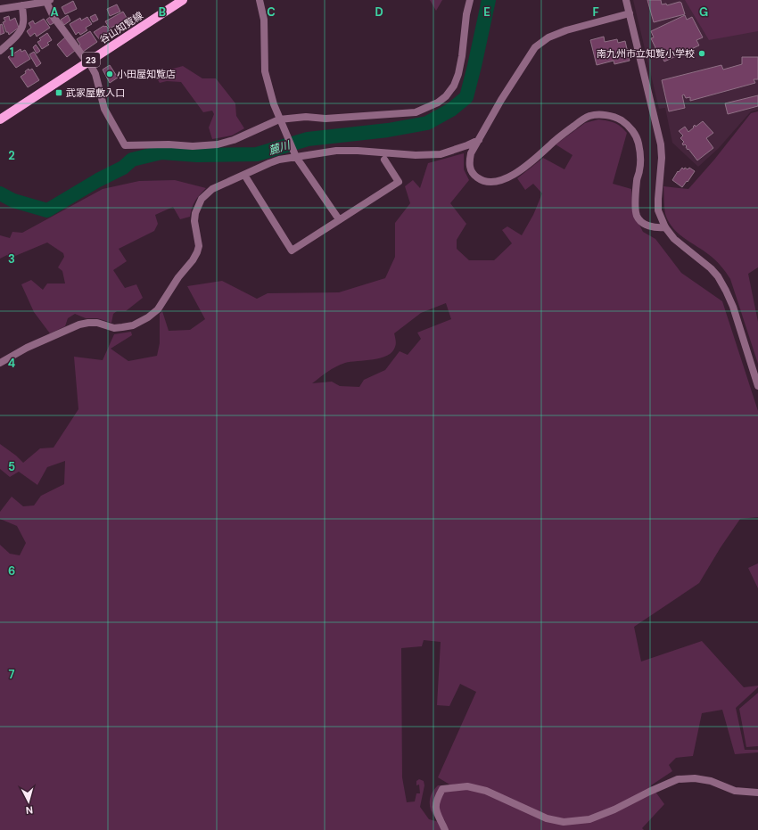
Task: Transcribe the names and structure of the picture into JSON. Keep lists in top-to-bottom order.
{
  "streets": {
    "main road": ["谷山知覧線", "23"]
  },
  "water": ["麓川"],
  "places": {
    "other": ["南九州市立知覧小学校", "小田屋知覧店"],
    "transit": ["武家屋敷入口"]
  },
  "north": "bottom",
  "grid": {
    "columns": [
      "A",
      "B",
      "C",
      "D",
      "E",
      "F",
      "G"
    ],
    "rows": [
      "1",
      "2",
      "3",
      "4",
      "5",
      "6",
      "7"
    ]
  }
}
